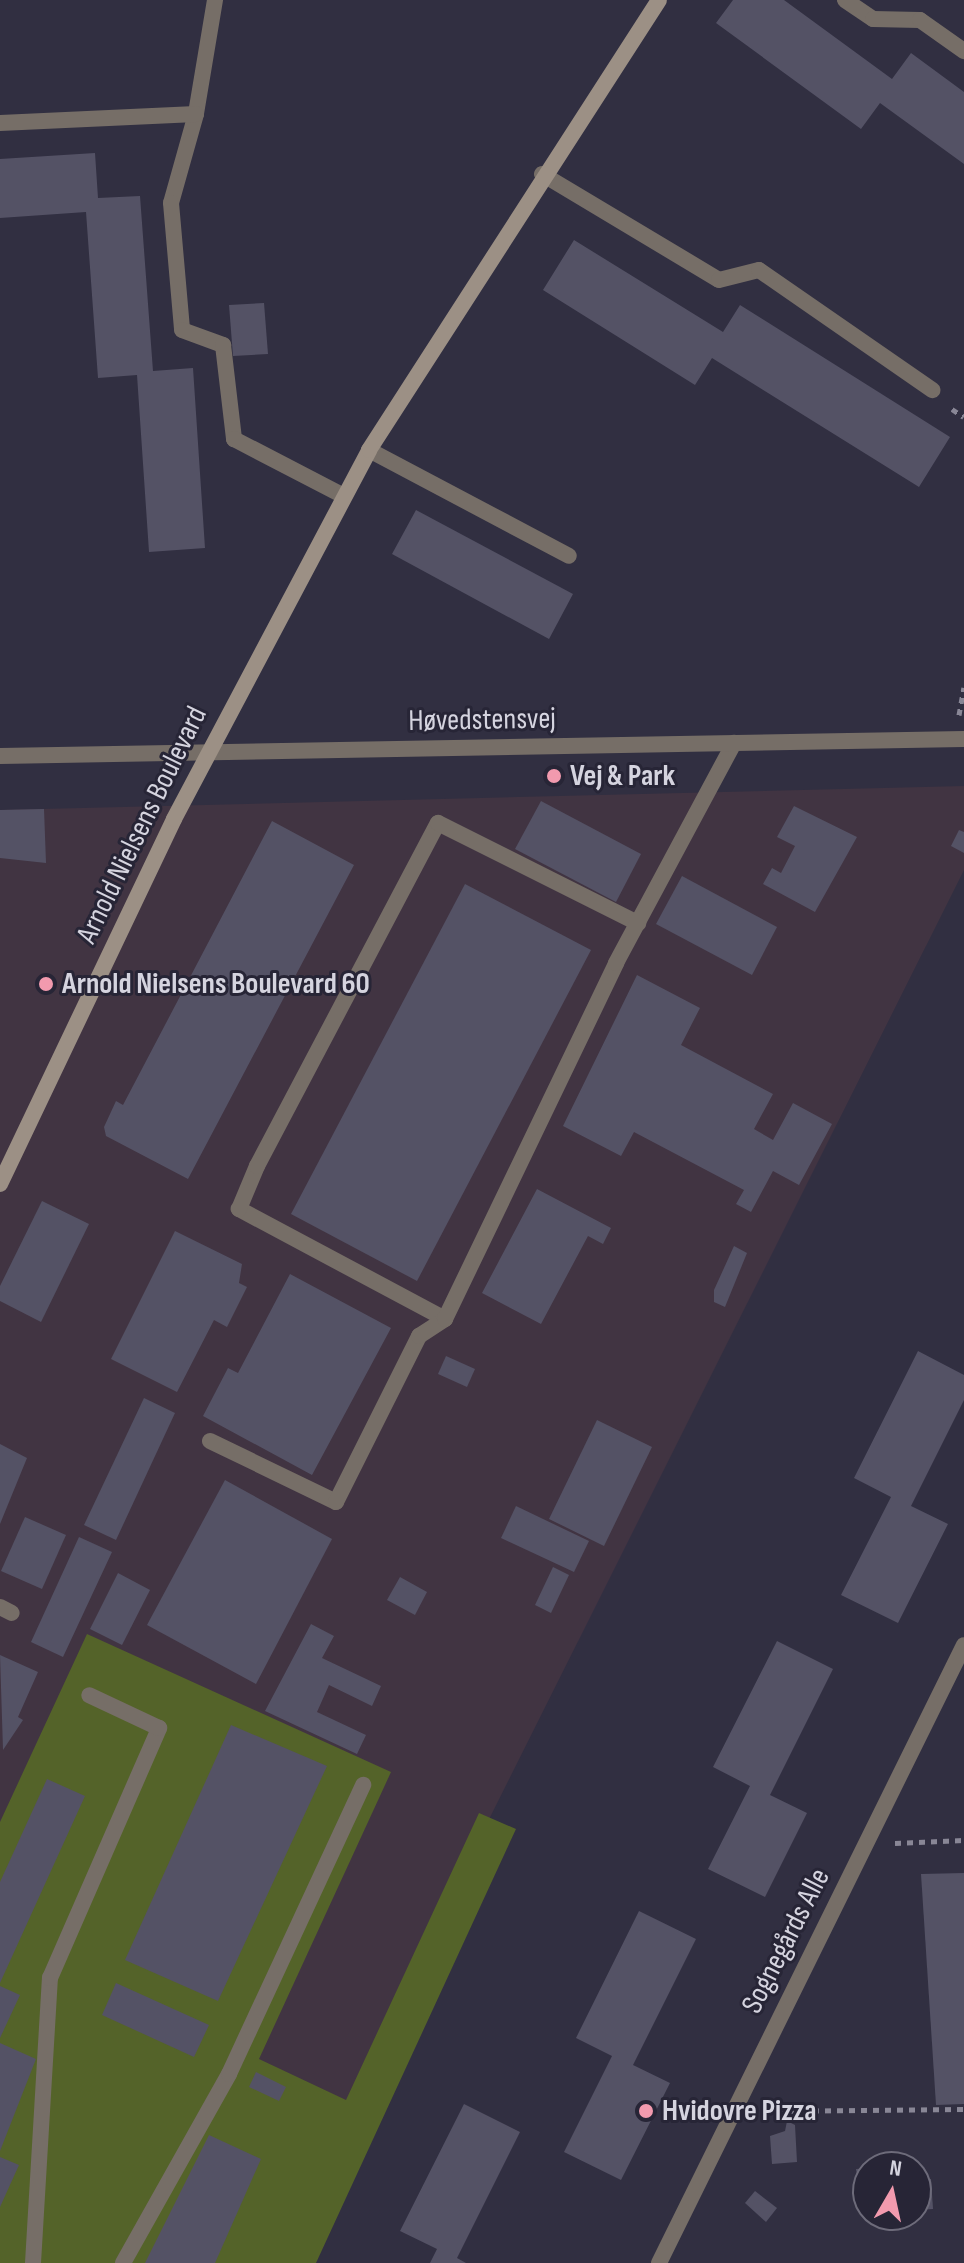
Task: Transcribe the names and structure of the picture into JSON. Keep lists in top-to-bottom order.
{
  "streets": {
    "street": ["Høvedstensvej", "Arnold Nielsens Boulevard", "Sognegårds Alle"]
  },
  "crossings": [
    ["Høvedstensvej", "Arnold Nielsens Boulevard"]
  ],
  "places": ["Vej & Park", "Arnold Nielsens Boulevard 60", "Hvidovre Pizza"],
  "north": "top"
}
